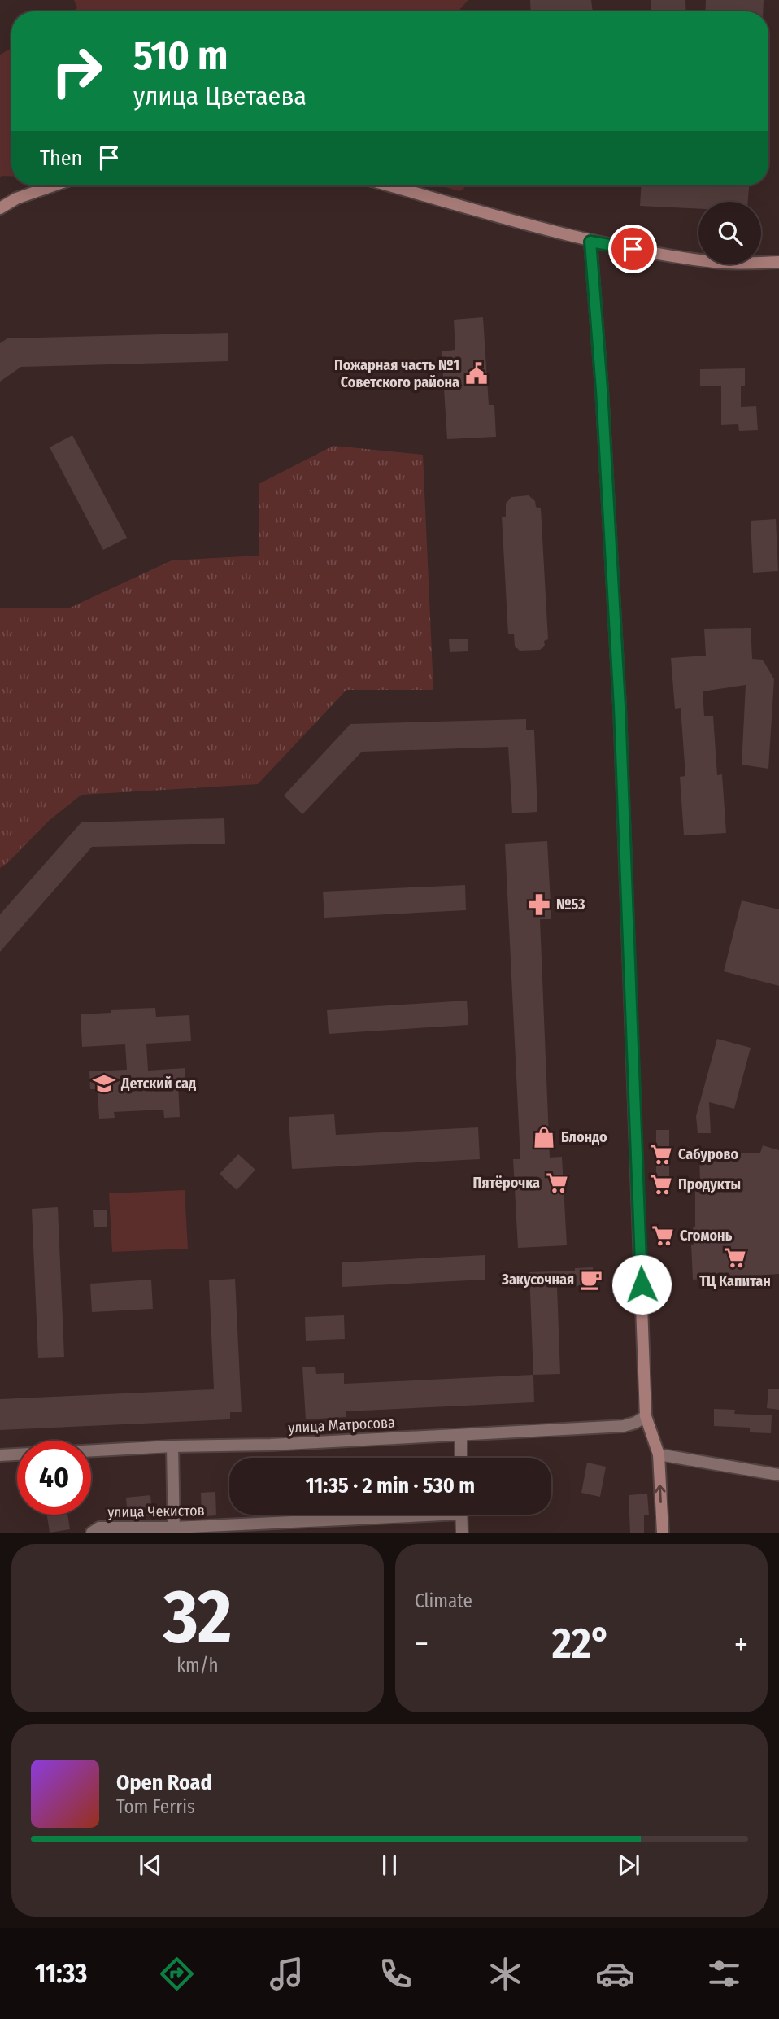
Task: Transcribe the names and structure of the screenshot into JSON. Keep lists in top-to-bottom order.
{
  "streets": {
    "street": ["улица Матросова", "улица Чекистов"]
  },
  "places": {
    "public building": ["Пожарная часть №1 Советского района"],
    "pharmacy": ["№53"],
    "school or university": ["Детский сад"],
    "shop": ["Блондо"],
    "supermarket": [
      "Сабурово",
      "Пятёрочка",
      "Продукты",
      "Сгомонь",
      "ТЦ Капитан"
    ],
    "cafe": ["Закусочная"]
  },
  "page": {
    "turn": ["510 m", "улица Цветаева"],
    "then": "Then",
    "limit": "40",
    "trip": "11:35 · 2 min · 530 m",
    "tile": [
      ["32", "km/h"],
      "Climate"
    ],
    "heat": ["−", "22°", "+"],
    "song": ["Open Road", "Tom Ferris"],
    "tabs": "11:33"
  }
}
